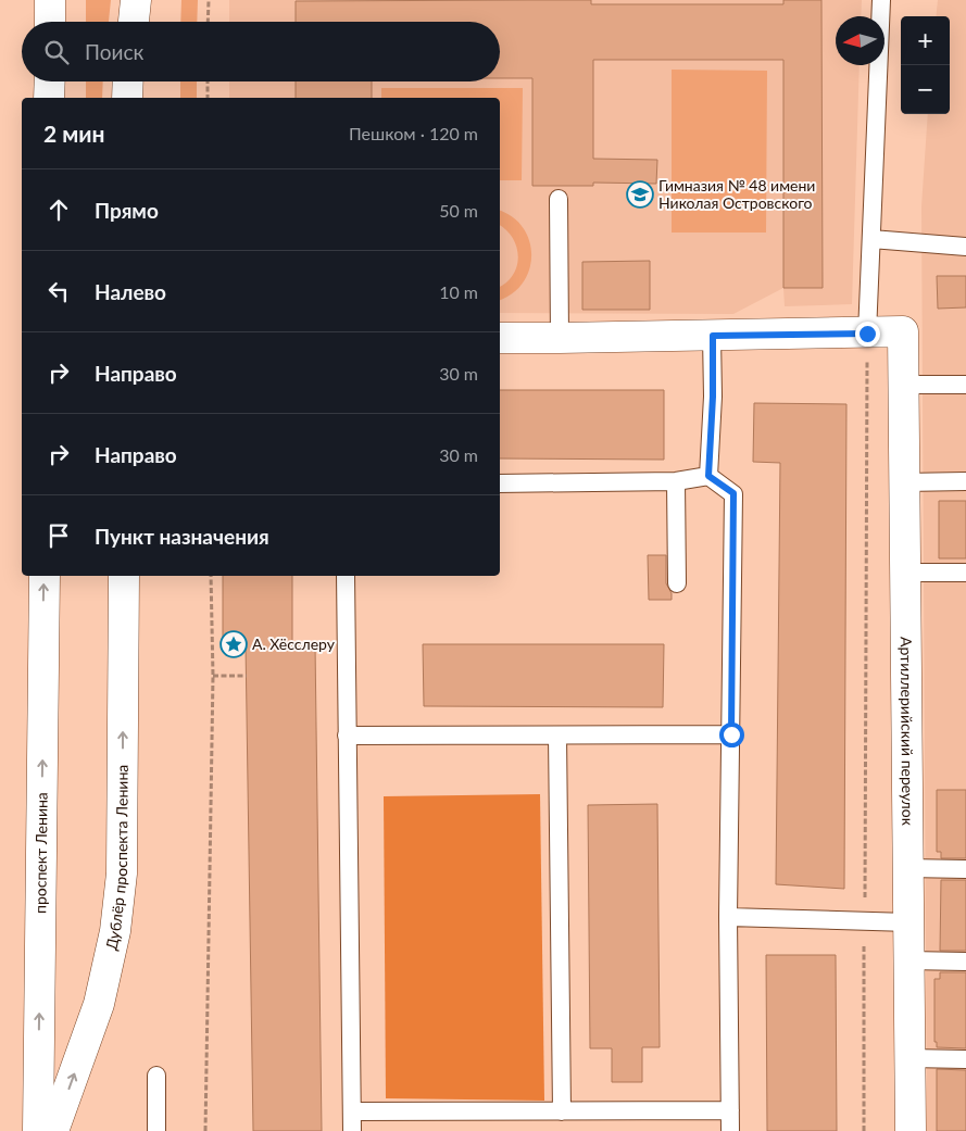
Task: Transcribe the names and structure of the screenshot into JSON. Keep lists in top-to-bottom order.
{
  "streets": {
    "main road": ["Артиллерийский переулок", "проспект Ленина", "Дублёр проспекта Ленина"]
  },
  "one_way": ["проспект Ленина", "Дублёр проспекта Ленина"],
  "places": {
    "school or university": ["Гимназия № 48 имени Николая Островского"],
    "place": ["А. Хёсслеру"]
  },
  "north": "left",
  "page": {
    "map_buttons": ["+", "−"],
    "search": "Поиск",
    "heading": ["2 мин", "Пешком · 120 m"],
    "list": [
      ["Прямо", "50 m"],
      ["Налево", "10 m"],
      ["Направо", "30 m"],
      ["Направо", "30 m"],
      "Пункт назначения"
    ]
  }
}
